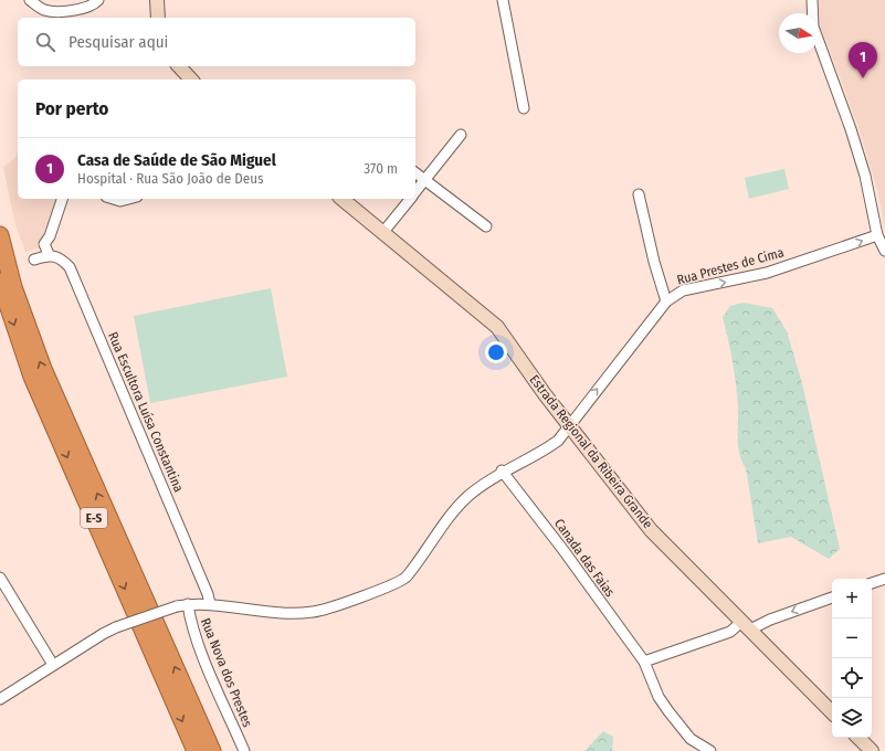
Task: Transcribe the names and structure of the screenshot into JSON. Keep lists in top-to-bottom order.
{
  "streets": {
    "highway": ["E-S"],
    "main road": ["Estrada Regional da Ribeira Grande"],
    "street": [
      "Rua Prestes de Cima",
      "Rua Escultora Luísa Constantina",
      "Canada das Faias",
      "Rua Nova dos Prestes"
    ]
  },
  "crossings": [
    ["Rua Prestes de Cima", "Rua Escultora Luísa Constantina"],
    ["Rua Prestes de Cima", "Estrada Regional da Ribeira Grande"],
    ["Rua Prestes de Cima", "Canada das Faias"],
    ["Rua Prestes de Cima", "Rua Nova dos Prestes"]
  ],
  "north": "right",
  "page": {
    "search": "Pesquisar aqui",
    "pins": "1",
    "heading": "Por perto",
    "list": [
      {
        "mark": "1",
        "name": "Casa de Saúde de São Miguel",
        "note": "Hospital · Rua São João de Deus",
        "value": "370 m"
      }
    ],
    "map_buttons": ["+", "−"]
  }
}
